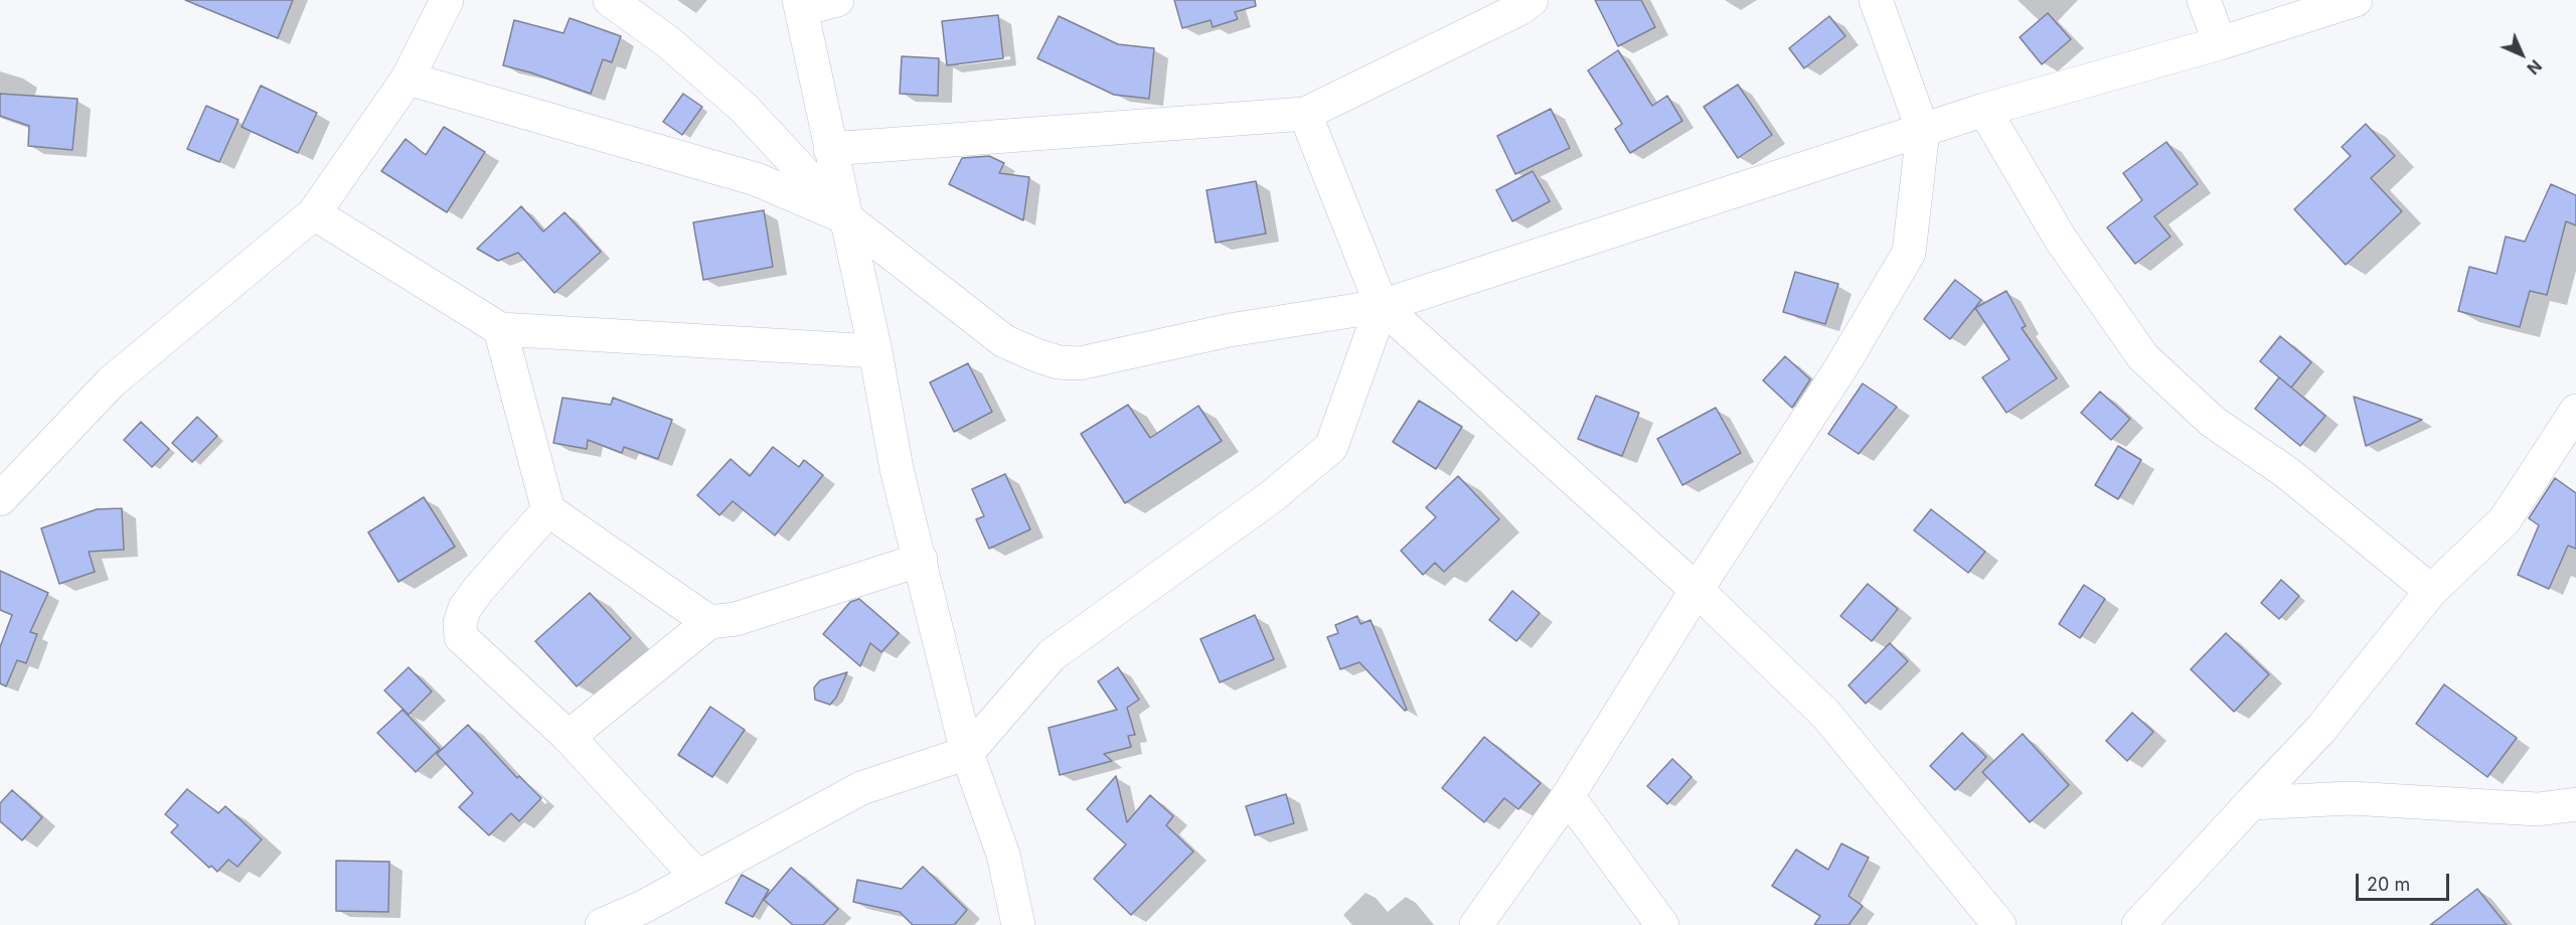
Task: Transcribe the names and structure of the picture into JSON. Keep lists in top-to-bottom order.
{
  "scale_bar": "20 m",
  "north": "bottom right"
}
